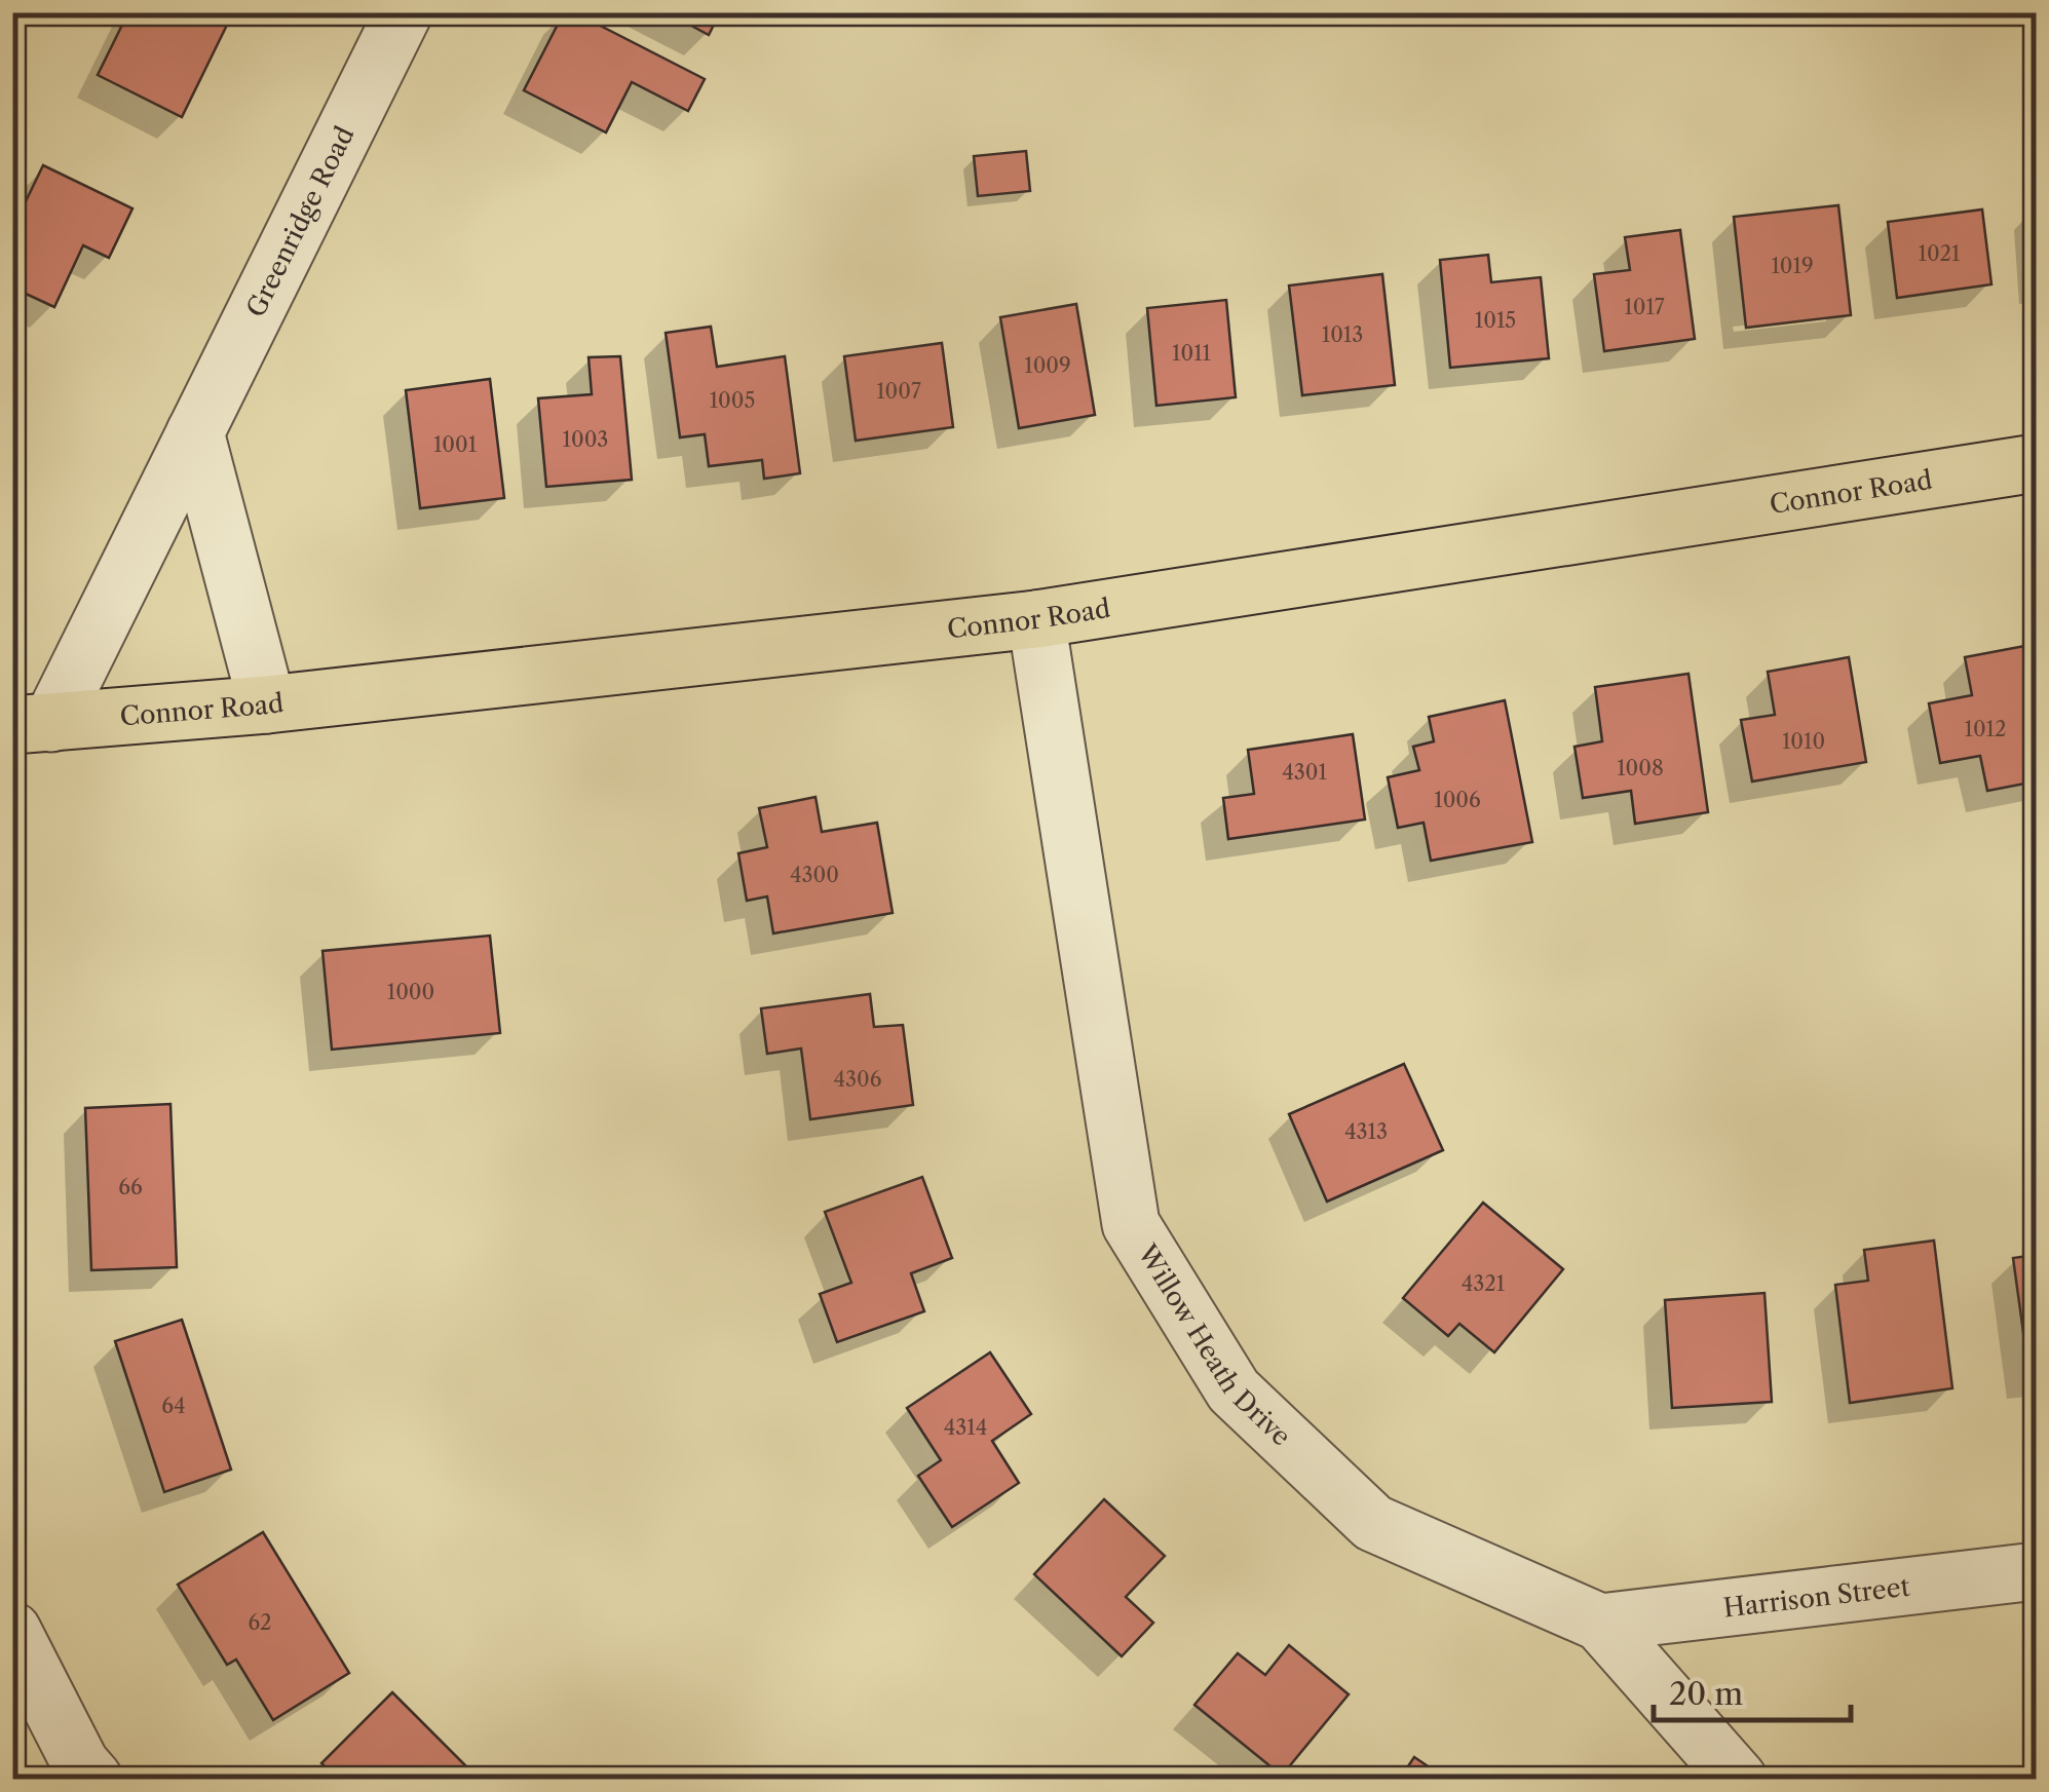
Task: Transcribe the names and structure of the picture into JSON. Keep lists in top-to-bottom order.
{
  "streets": {
    "main road": ["Connor Road"],
    "street": ["Greenridge Road", "Willow Heath Drive", "Harrison Street"]
  },
  "crossings": [
    ["Greenridge Road", "Connor Road"],
    ["Connor Road", "Willow Heath Drive"],
    ["Willow Heath Drive", "Harrison Street"]
  ],
  "house_numbers": [
    "1021",
    "1019",
    "1017",
    "1015",
    "1013",
    "1011",
    "1009",
    "1007",
    "1005",
    "1003",
    "1001",
    "1012",
    "1010",
    "1008",
    "4301",
    "1006",
    "4300",
    "1000",
    "4306",
    "4313",
    "66",
    "4321",
    "64",
    "4314",
    "62"
  ],
  "scale_bar": "20 m"
}
